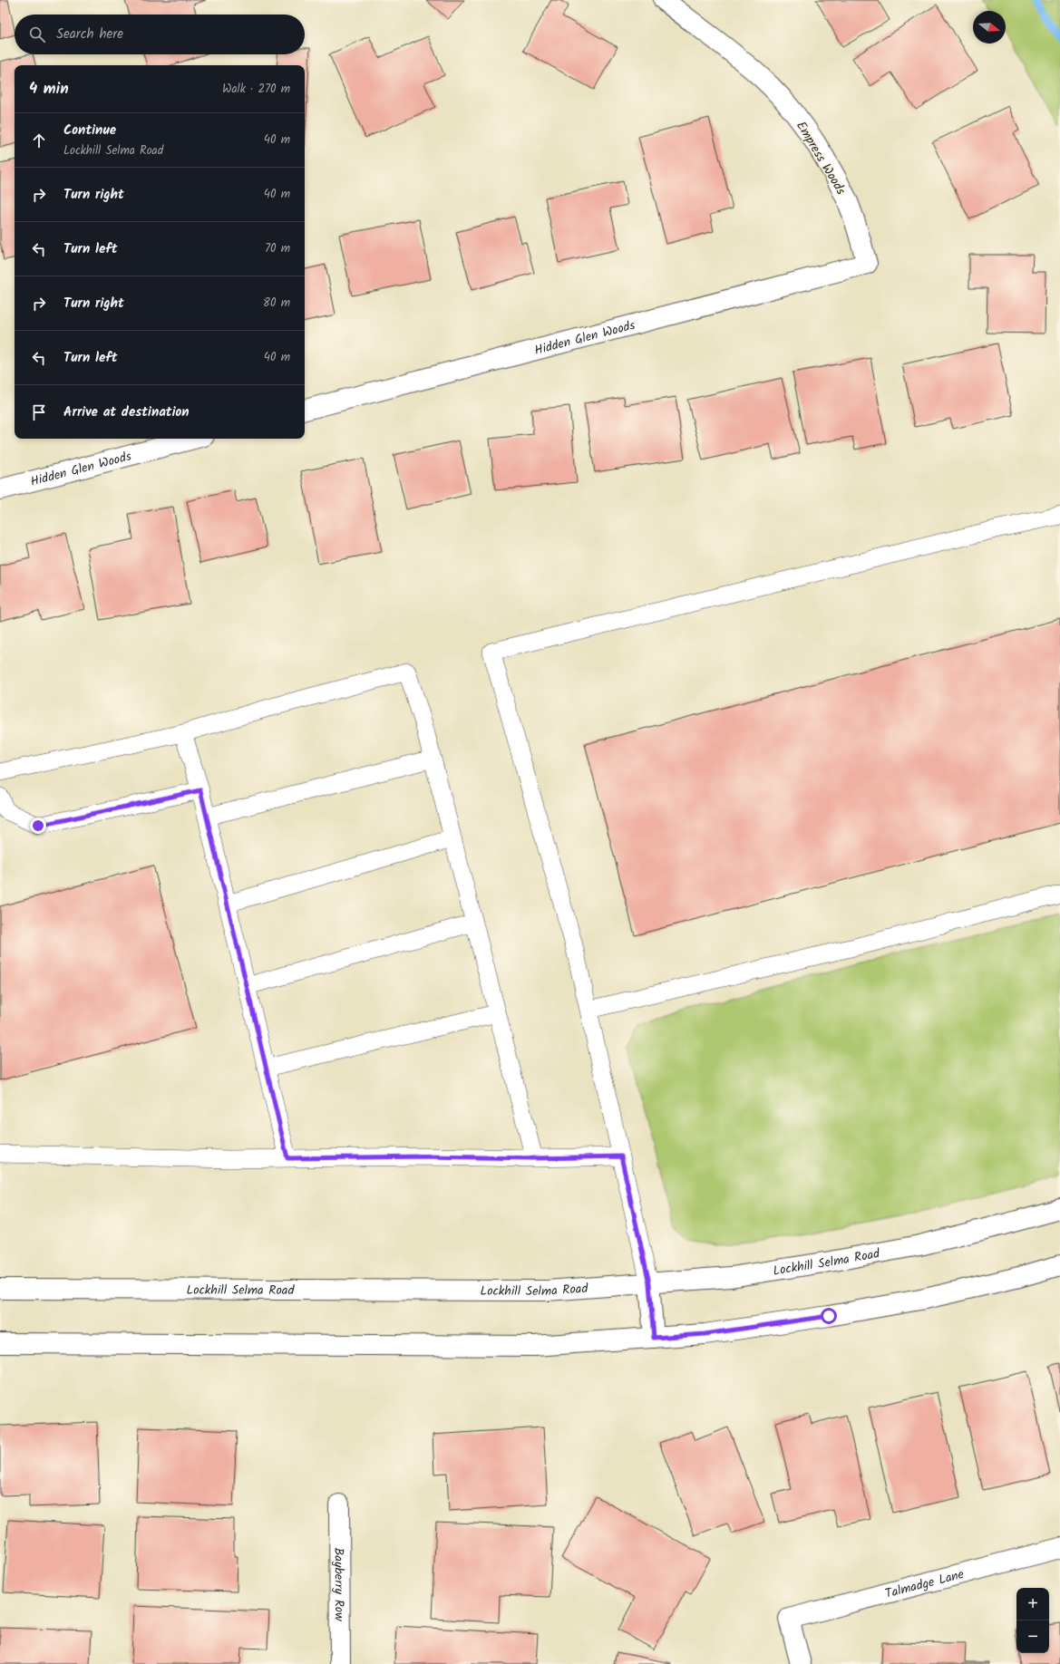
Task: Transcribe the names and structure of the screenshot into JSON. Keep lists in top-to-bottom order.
{
  "streets": {
    "main road": [
      "Empress Woods",
      "Hidden Glen Woods",
      "Lockhill Selma Road",
      "Talmadge Lane",
      "Bayberry Row"
    ]
  },
  "crossings": [
    ["Empress Woods", "Hidden Glen Woods"]
  ],
  "north": "right",
  "page": {
    "search": "Search here",
    "heading": ["4 min", "Walk · 270 m"],
    "list": [
      ["Continue", "Lockhill Selma Road", "40 m"],
      ["Turn right", "40 m"],
      ["Turn left", "70 m"],
      ["Turn right", "80 m"],
      ["Turn left", "40 m"],
      "Arrive at destination"
    ],
    "map_buttons": ["+", "−"]
  }
}
